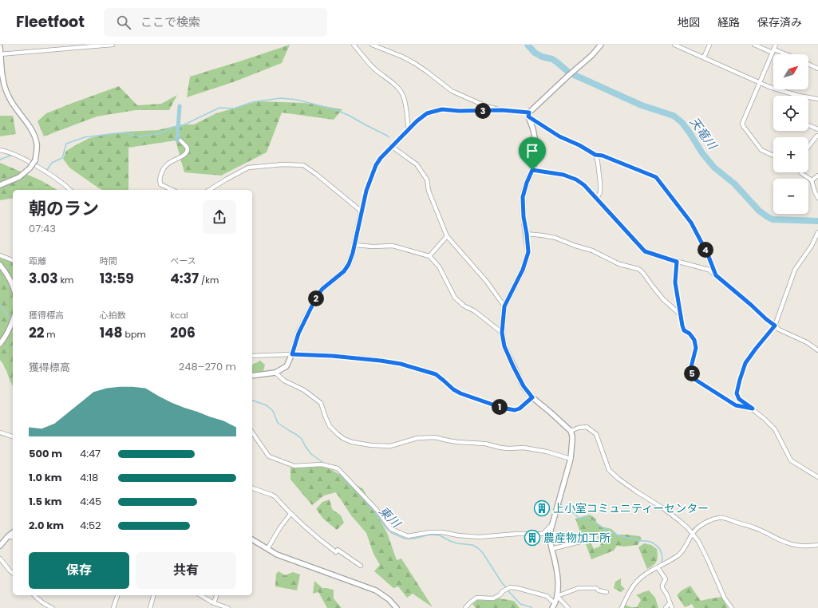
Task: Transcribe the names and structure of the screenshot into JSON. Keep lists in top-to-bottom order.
{
  "water": ["天竜川", "東川"],
  "places": {
    "building": ["上小室コミュニティーセンター", "農産物加工所"]
  },
  "north": "top right",
  "page": {
    "header": "Fleetfoot",
    "search": "ここで検索",
    "nav": ["地図", "経路", "保存済み"],
    "map_buttons": ["+", "−"],
    "pins": [
      "3",
      "4",
      "2",
      "5",
      "1"
    ],
    "heading": ["朝のラン", "07:43"],
    "stats": [
      ["距離", "3.03 km"],
      ["時間", "13:59"],
      ["ペース", "4:37 /km"],
      ["獲得標高", "22 m"],
      ["心拍数", "148 bpm"],
      ["kcal", "206"]
    ],
    "chart": ["獲得標高", "248–270 m"],
    "list": [
      {
        "name": "500 m",
        "note": "4:47"
      },
      {
        "name": "1.0 km",
        "note": "4:18"
      },
      {
        "name": "1.5 km",
        "note": "4:45"
      },
      {
        "name": "2.0 km",
        "note": "4:52"
      }
    ],
    "buttons": ["保存", "共有"]
  }
}
